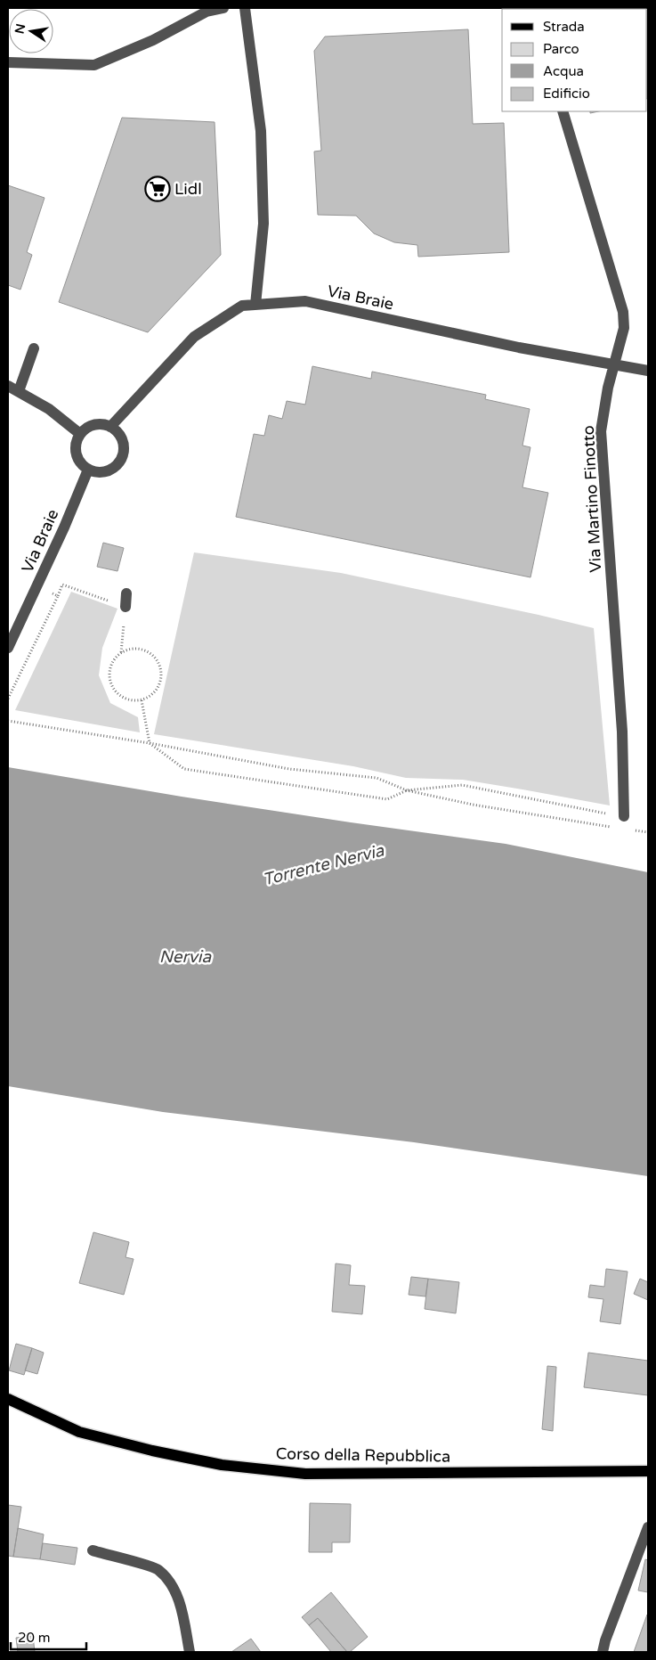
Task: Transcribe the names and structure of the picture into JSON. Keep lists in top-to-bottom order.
{
  "streets": {
    "main road": ["Corso della Repubblica"],
    "street": ["Via Braie", "Via Martino Finotto"]
  },
  "crossings": [
    ["Via Braie", "Via Martino Finotto"]
  ],
  "water": ["Torrente Nervia", "Nervia"],
  "places": {
    "supermarket": ["Lidl"]
  },
  "legend": [
    "Strada",
    "Parco",
    "Acqua",
    "Edificio"
  ],
  "scale_bar": "20 m",
  "north": "left"
}
